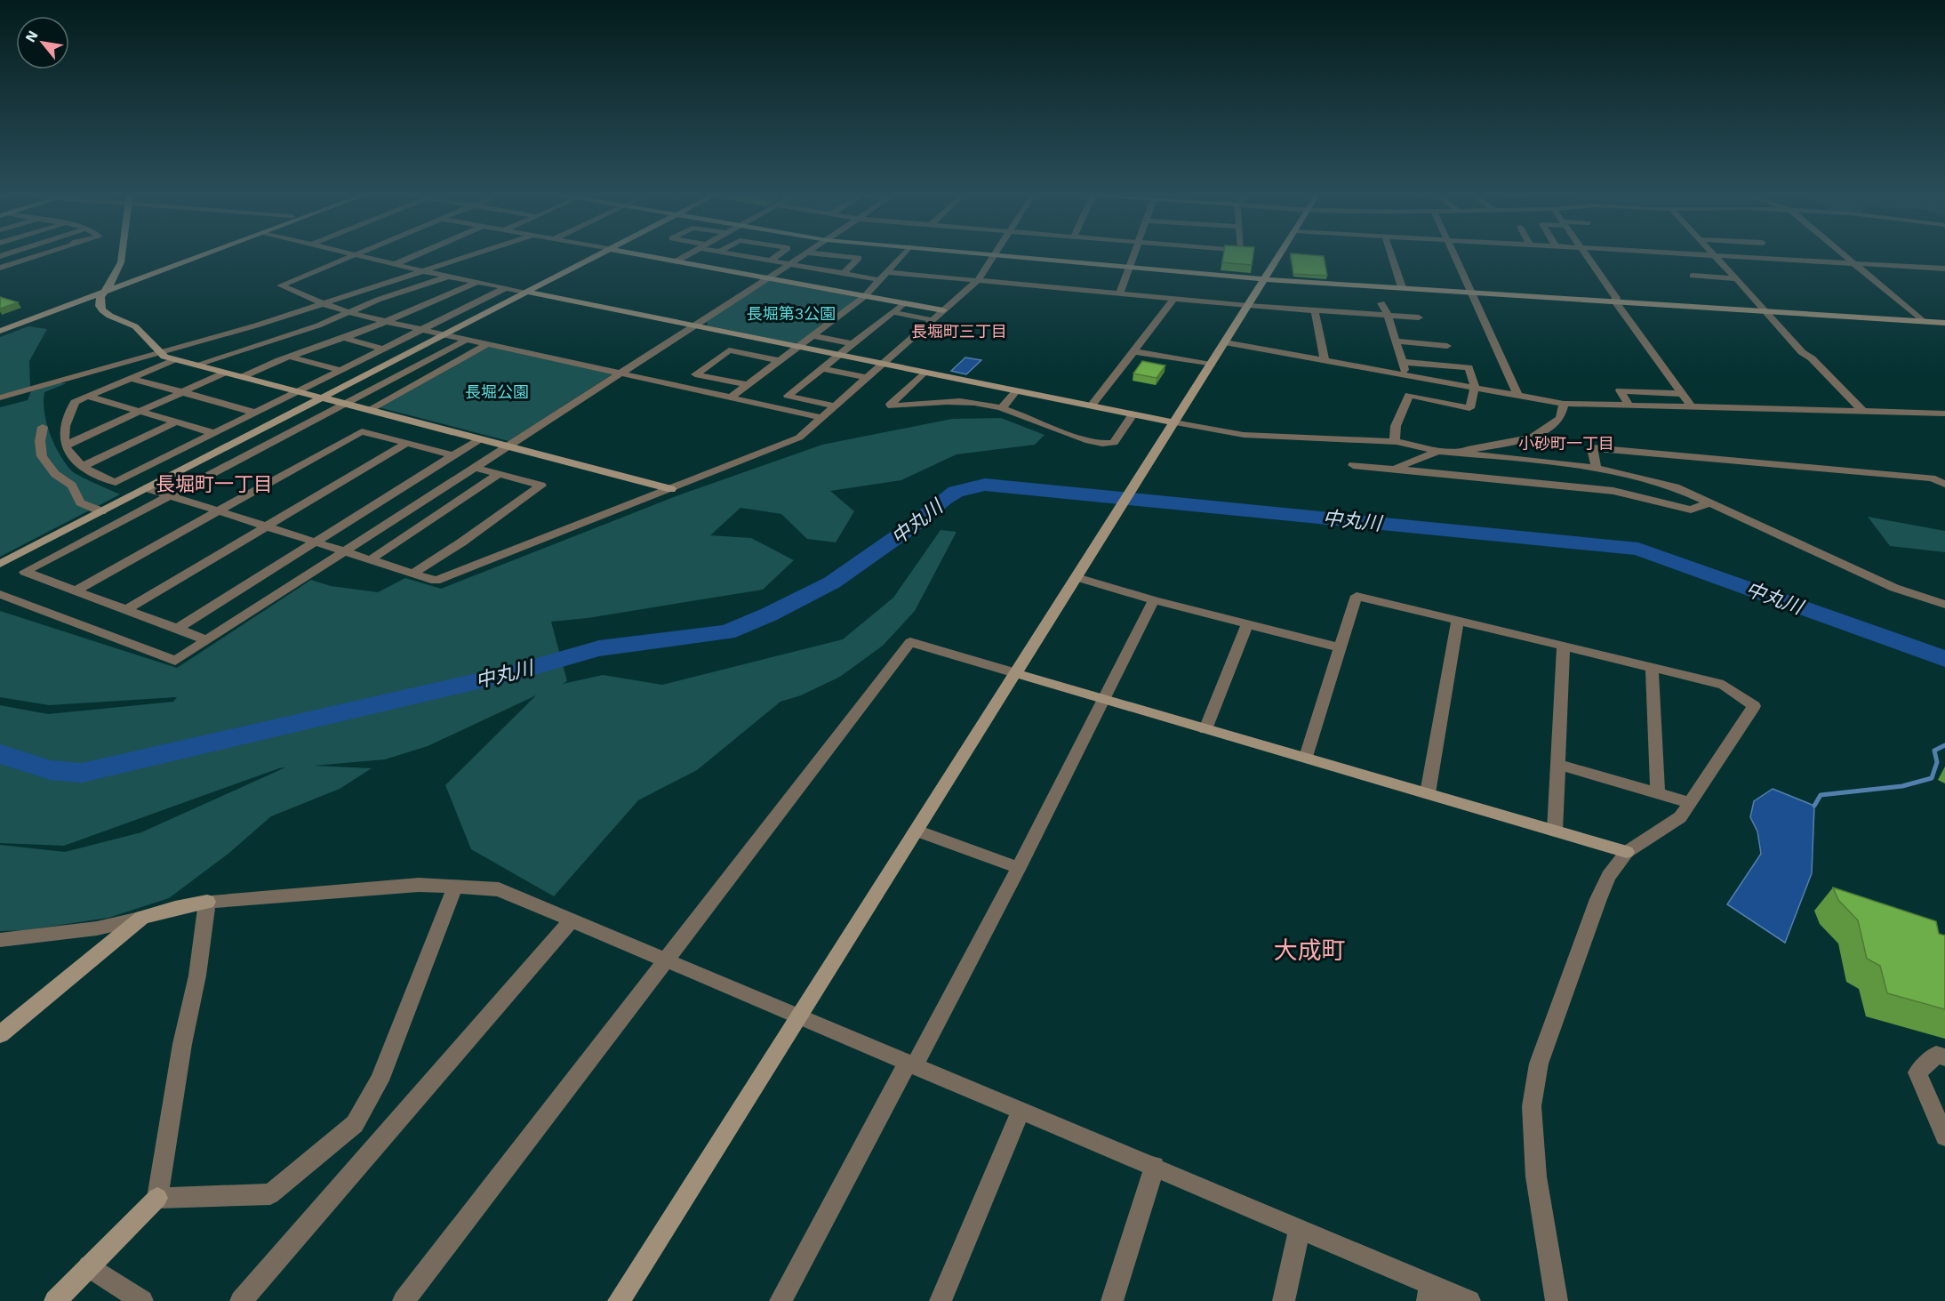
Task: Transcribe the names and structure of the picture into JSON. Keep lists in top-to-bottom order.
{
  "districts": [
    "長堀町三丁目",
    "小砂町一丁目",
    "長堀町一丁目",
    "大成町"
  ],
  "water": ["中丸川"],
  "parks": ["長堀第3公園", "長堀公園"],
  "north": "top left"
}
